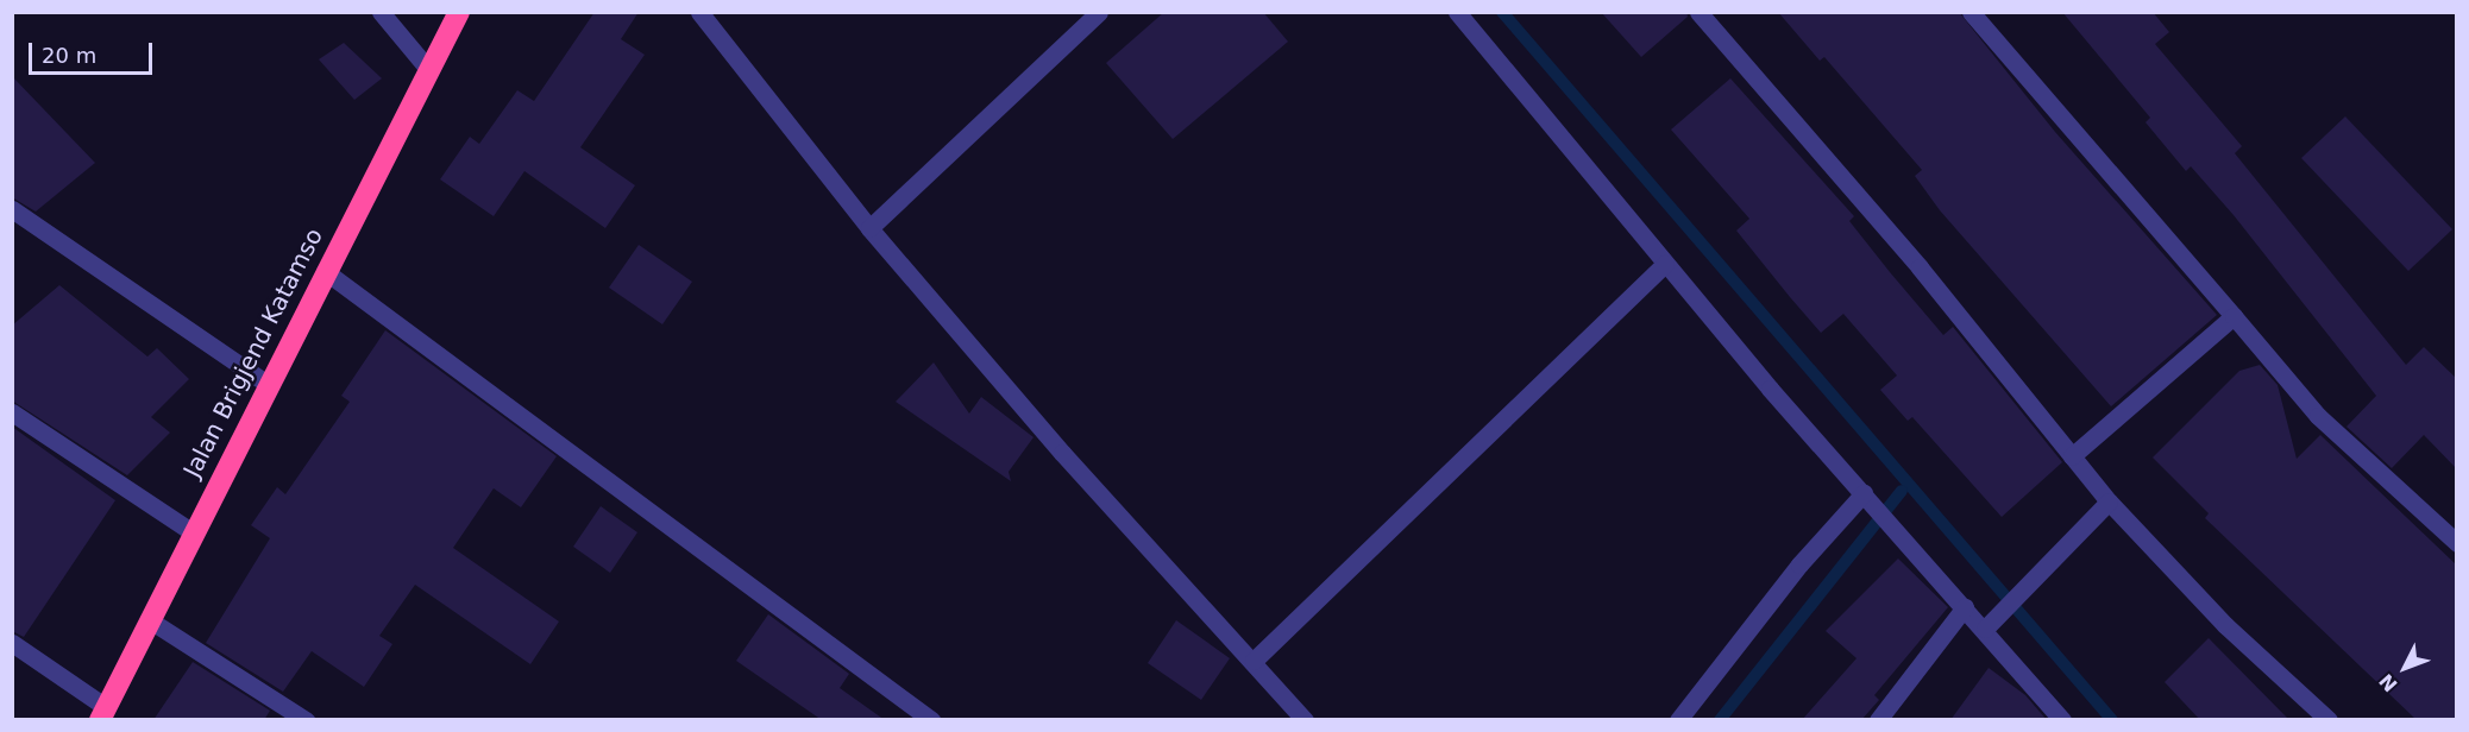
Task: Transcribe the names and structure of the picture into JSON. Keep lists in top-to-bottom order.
{
  "streets": {
    "highway": ["Jalan Brigjend Katamso"]
  },
  "scale_bar": "20 m",
  "north": "bottom left"
}
